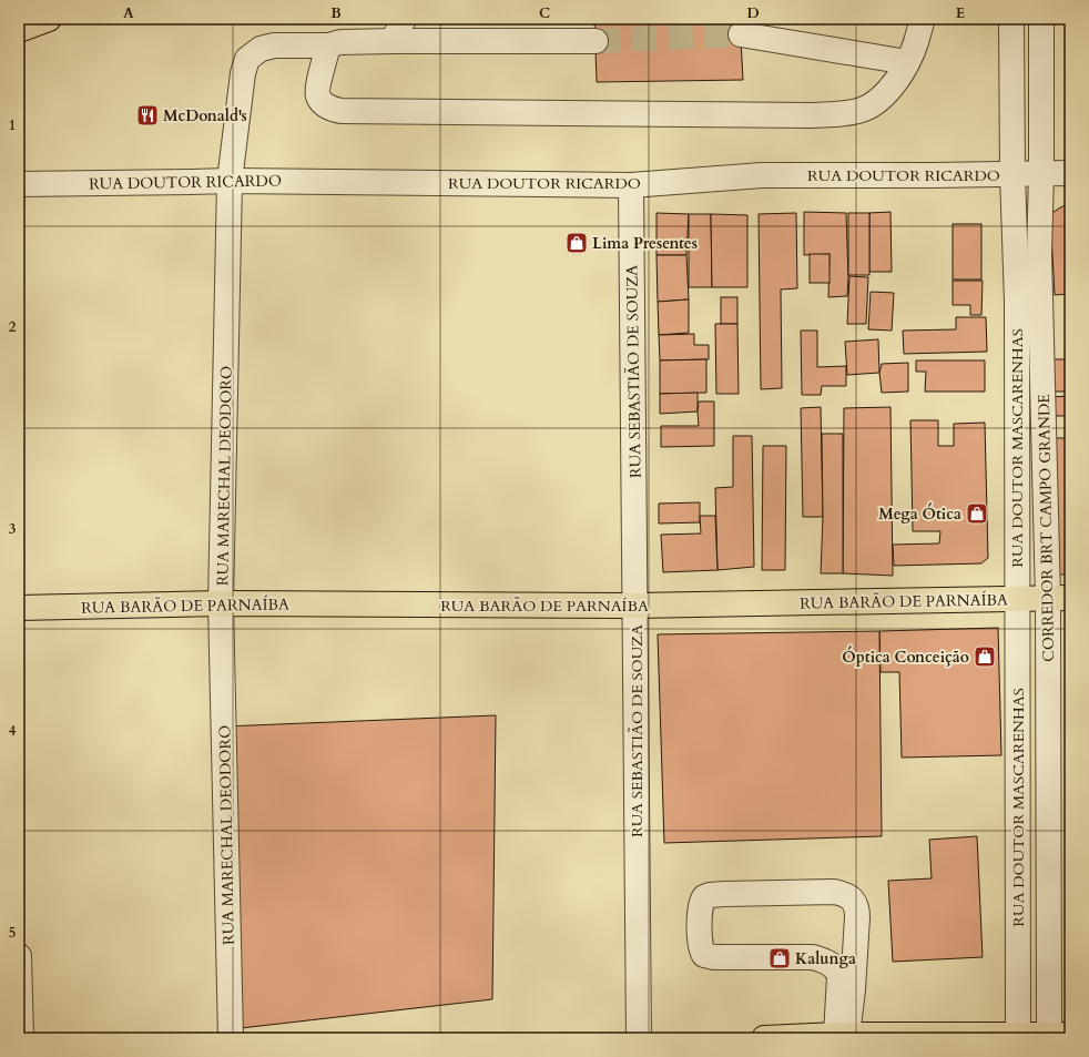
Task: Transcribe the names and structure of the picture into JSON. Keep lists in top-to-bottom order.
{
  "streets": {
    "main road": ["RUA BARÃO DE PARNAÍBA"],
    "street": [
      "RUA DOUTOR RICARDO",
      "RUA SEBASTIÃO DE SOUZA",
      "RUA DOUTOR MASCARENHAS",
      "RUA MARECHAL DEODORO",
      "CORREDOR BRT CAMPO GRANDE"
    ]
  },
  "crossings": [
    ["RUA DOUTOR RICARDO", "RUA SEBASTIÃO DE SOUZA"],
    ["RUA DOUTOR RICARDO", "RUA DOUTOR MASCARENHAS"],
    ["RUA DOUTOR RICARDO", "RUA MARECHAL DEODORO"],
    ["RUA DOUTOR RICARDO", "CORREDOR BRT CAMPO GRANDE"],
    ["RUA SEBASTIÃO DE SOUZA", "RUA BARÃO DE PARNAÍBA"],
    ["RUA DOUTOR MASCARENHAS", "RUA BARÃO DE PARNAÍBA"],
    ["RUA MARECHAL DEODORO", "RUA BARÃO DE PARNAÍBA"],
    ["CORREDOR BRT CAMPO GRANDE", "RUA BARÃO DE PARNAÍBA"]
  ],
  "places": {
    "restaurant": ["McDonald's"],
    "shop": [
      "Lima Presentes",
      "Mega Ótica",
      "Óptica Conceição",
      "Kalunga"
    ]
  },
  "grid": {
    "columns": [
      "A",
      "B",
      "C",
      "D",
      "E"
    ],
    "rows": [
      "1",
      "2",
      "3",
      "4",
      "5"
    ]
  }
}
